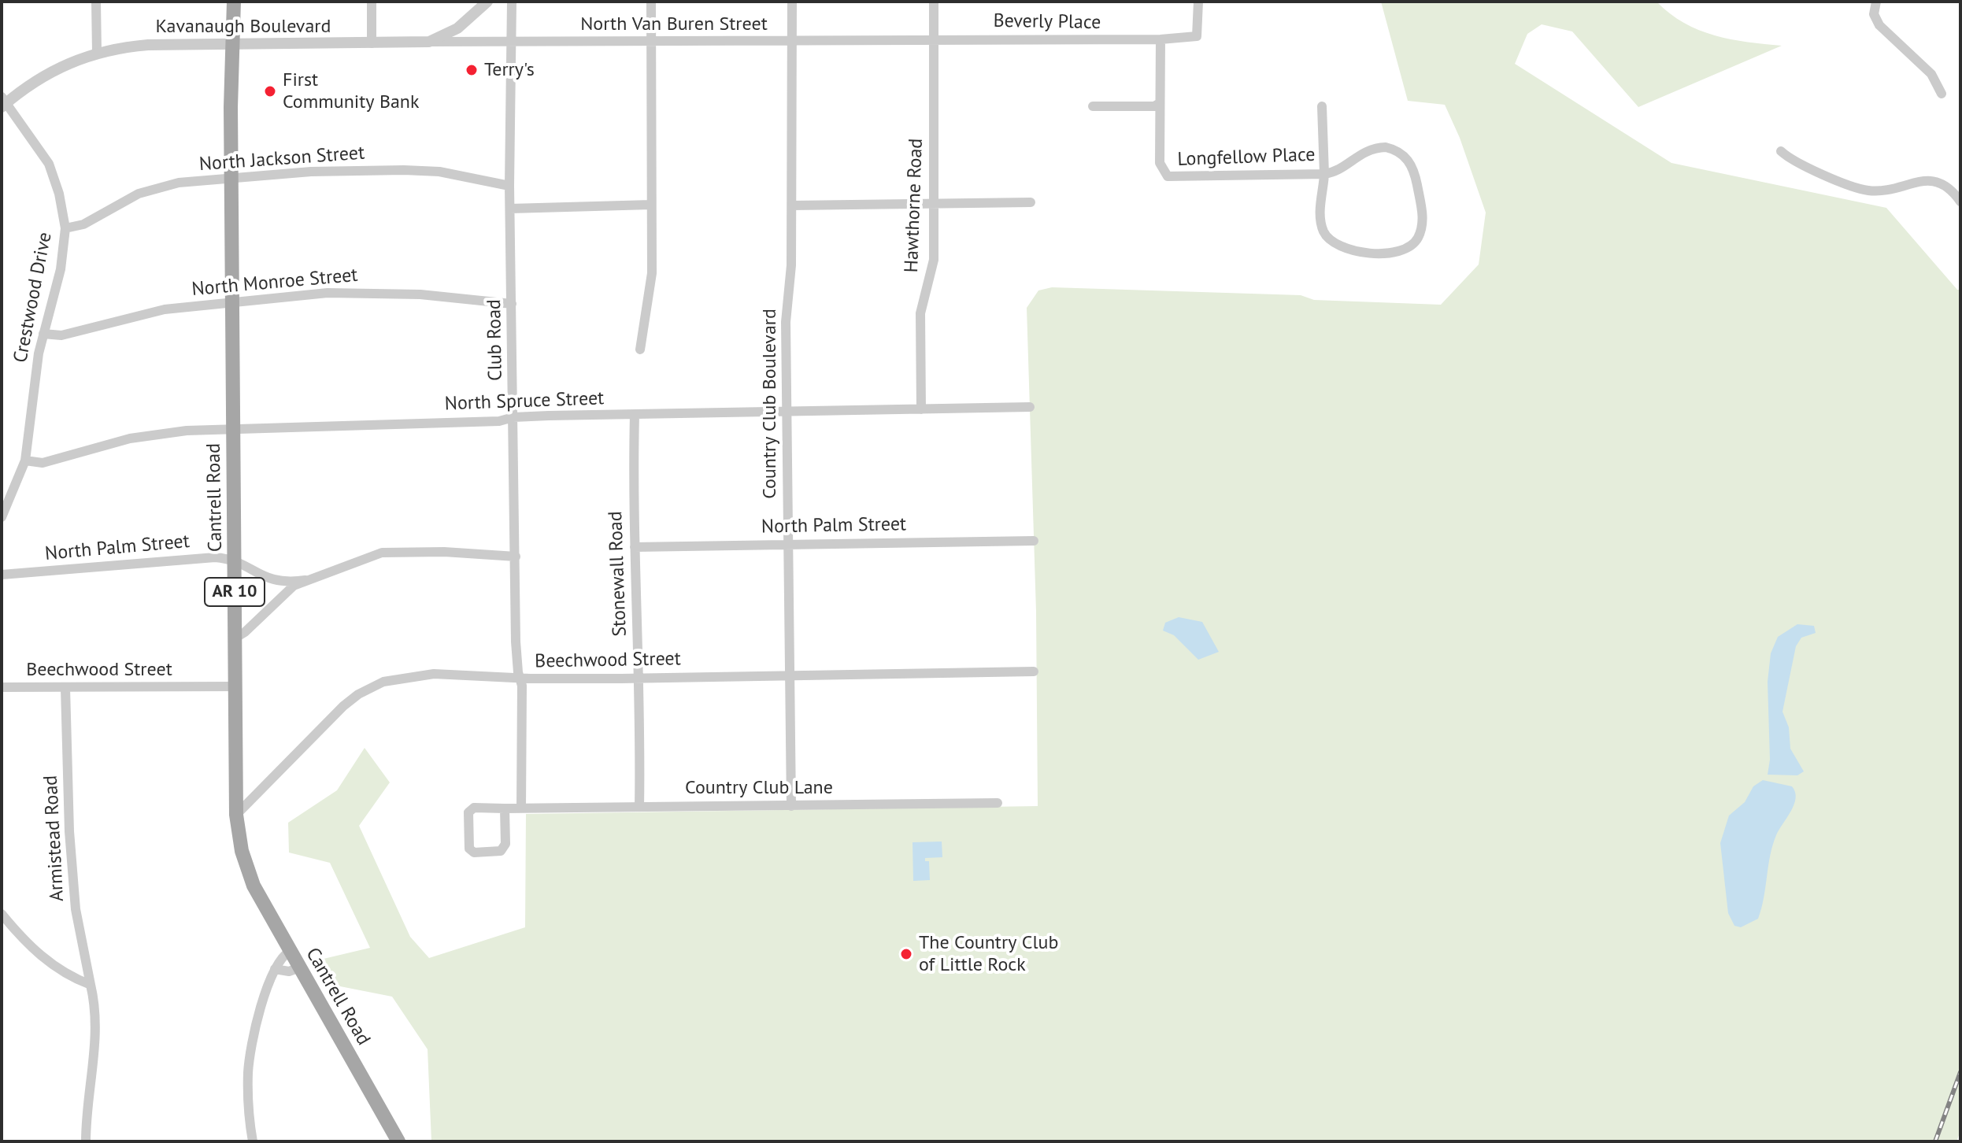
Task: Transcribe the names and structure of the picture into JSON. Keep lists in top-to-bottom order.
{
  "streets": {
    "main road": ["Cantrell Road", "AR 10"],
    "street": [
      "Beverly Place",
      "North Van Buren Street",
      "Kavanaugh Boulevard",
      "Longfellow Place",
      "North Jackson Street",
      "Hawthorne Road",
      "North Monroe Street",
      "Crestwood Drive",
      "Club Road",
      "North Spruce Street",
      "Country Club Boulevard",
      "North Palm Street",
      "Stonewall Road",
      "Beechwood Street",
      "Country Club Lane",
      "Armistead Road"
    ]
  },
  "crossings": [
    ["Beverly Place", "North Van Buren Street"],
    ["Beverly Place", "Longfellow Place"],
    ["Beverly Place", "Hawthorne Road"],
    ["North Van Buren Street", "Kavanaugh Boulevard"],
    ["North Van Buren Street", "Club Road"],
    ["North Van Buren Street", "Country Club Boulevard"],
    ["Kavanaugh Boulevard", "Crestwood Drive"],
    ["Kavanaugh Boulevard", "Cantrell Road"],
    ["North Jackson Street", "Crestwood Drive"],
    ["North Jackson Street", "Club Road"],
    ["North Jackson Street", "Cantrell Road"],
    ["Hawthorne Road", "North Spruce Street"],
    ["North Monroe Street", "Crestwood Drive"],
    ["North Monroe Street", "Club Road"],
    ["North Monroe Street", "Cantrell Road"],
    ["Crestwood Drive", "North Spruce Street"],
    ["Club Road", "North Spruce Street"],
    ["Club Road", "Beechwood Street"],
    ["North Spruce Street", "Country Club Boulevard"],
    ["North Spruce Street", "Cantrell Road"],
    ["North Spruce Street", "Stonewall Road"],
    ["Country Club Boulevard", "North Palm Street"],
    ["Country Club Boulevard", "Beechwood Street"],
    ["Country Club Boulevard", "Country Club Lane"],
    ["Cantrell Road", "North Palm Street"],
    ["Cantrell Road", "Beechwood Street"],
    ["North Palm Street", "Stonewall Road"],
    ["Stonewall Road", "Beechwood Street"],
    ["Stonewall Road", "Country Club Lane"],
    ["Beechwood Street", "Armistead Road"]
  ],
  "places": ["Terry's", "First Community Bank", "The Country Club of Little Rock"]
}
